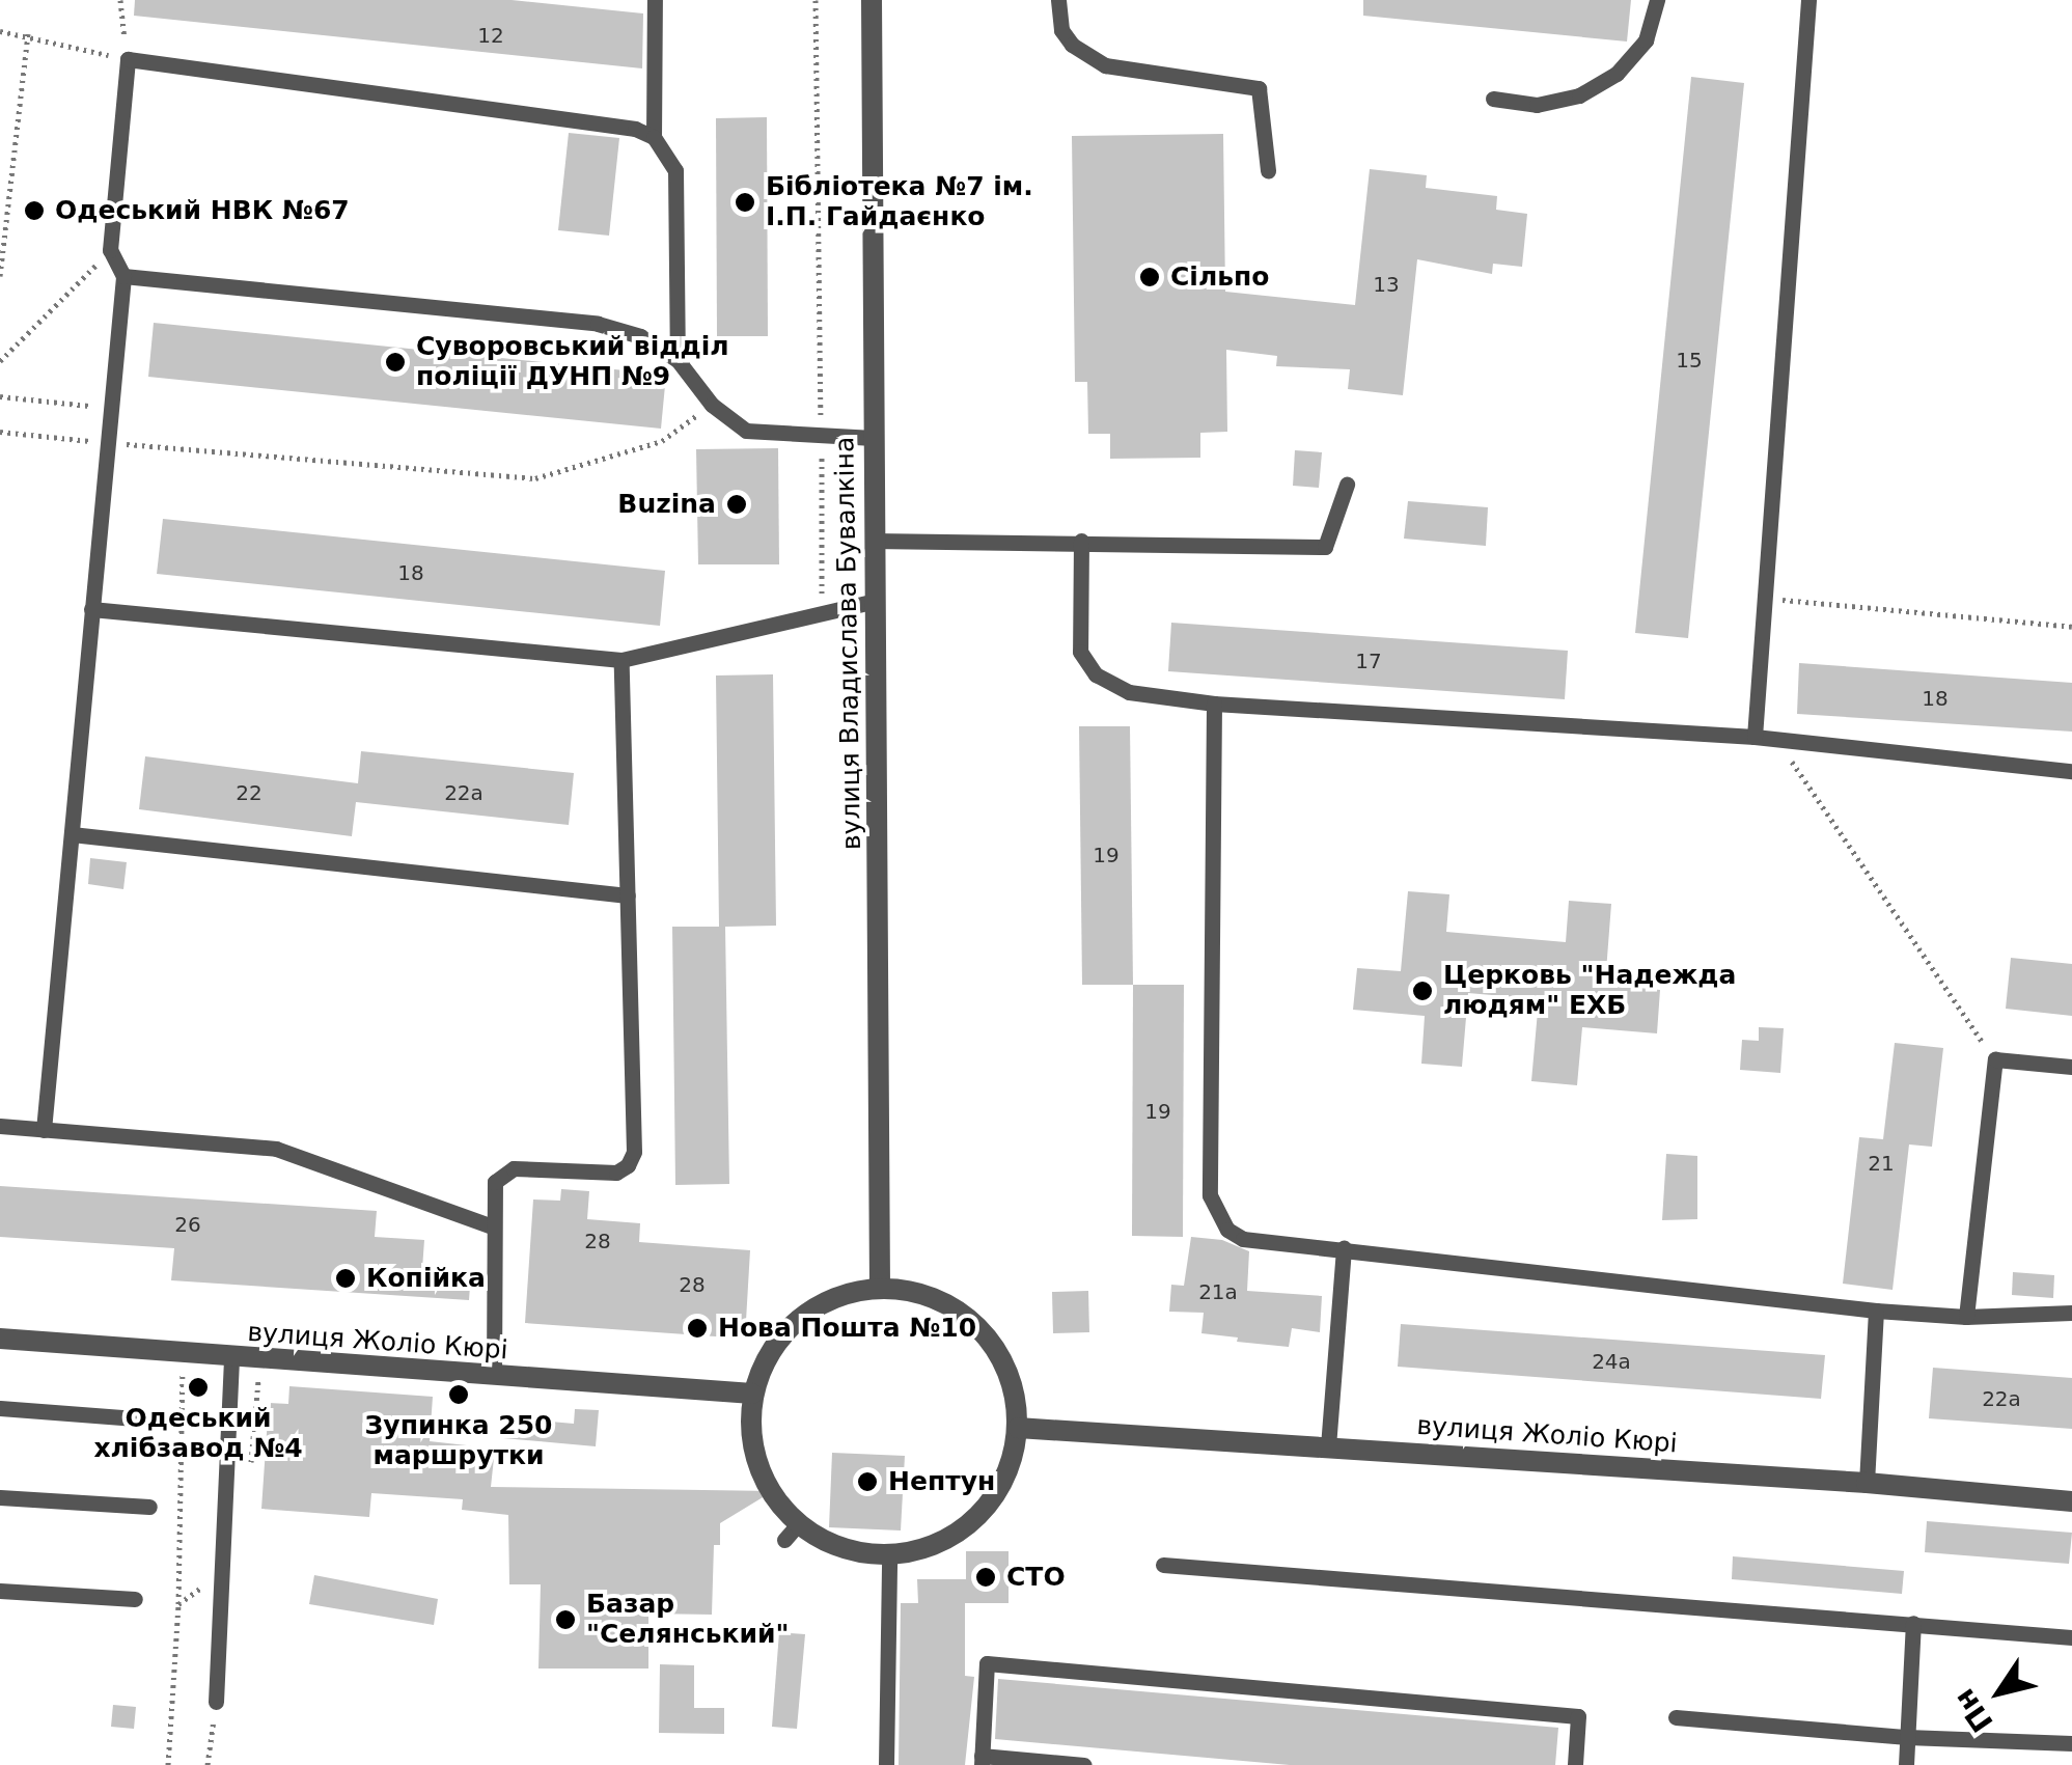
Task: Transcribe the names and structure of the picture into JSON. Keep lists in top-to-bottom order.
{
  "streets": {
    "street": ["вулиця Владислава Бувалкіна", "вулиця Жоліо Кюрі"]
  },
  "crossings": [
    ["вулиця Владислава Бувалкіна", "вулиця Жоліо Кюрі"]
  ],
  "places": [
    "Бібліотека №7 ім. І.П. Гайдаєнко",
    "Одеський НВК №67",
    "Сільпо",
    "Суворовський відділ поліції ДУНП №9",
    "Buzina",
    "Церковь \"Надежда людям\" ЕХБ",
    "Копійка",
    "Нова Пошта №10",
    "Одеський хлібзавод №4",
    "Зупинка 250 маршрутки",
    "Нептун",
    "СТО",
    "Базар \"Селянський\""
  ],
  "house_numbers": [
    "12",
    "13",
    "15",
    "18",
    "17",
    "18",
    "22",
    "22а",
    "19",
    "19",
    "21",
    "26",
    "28",
    "28",
    "21а",
    "24а",
    "22а"
  ],
  "north": "bottom left"
}
